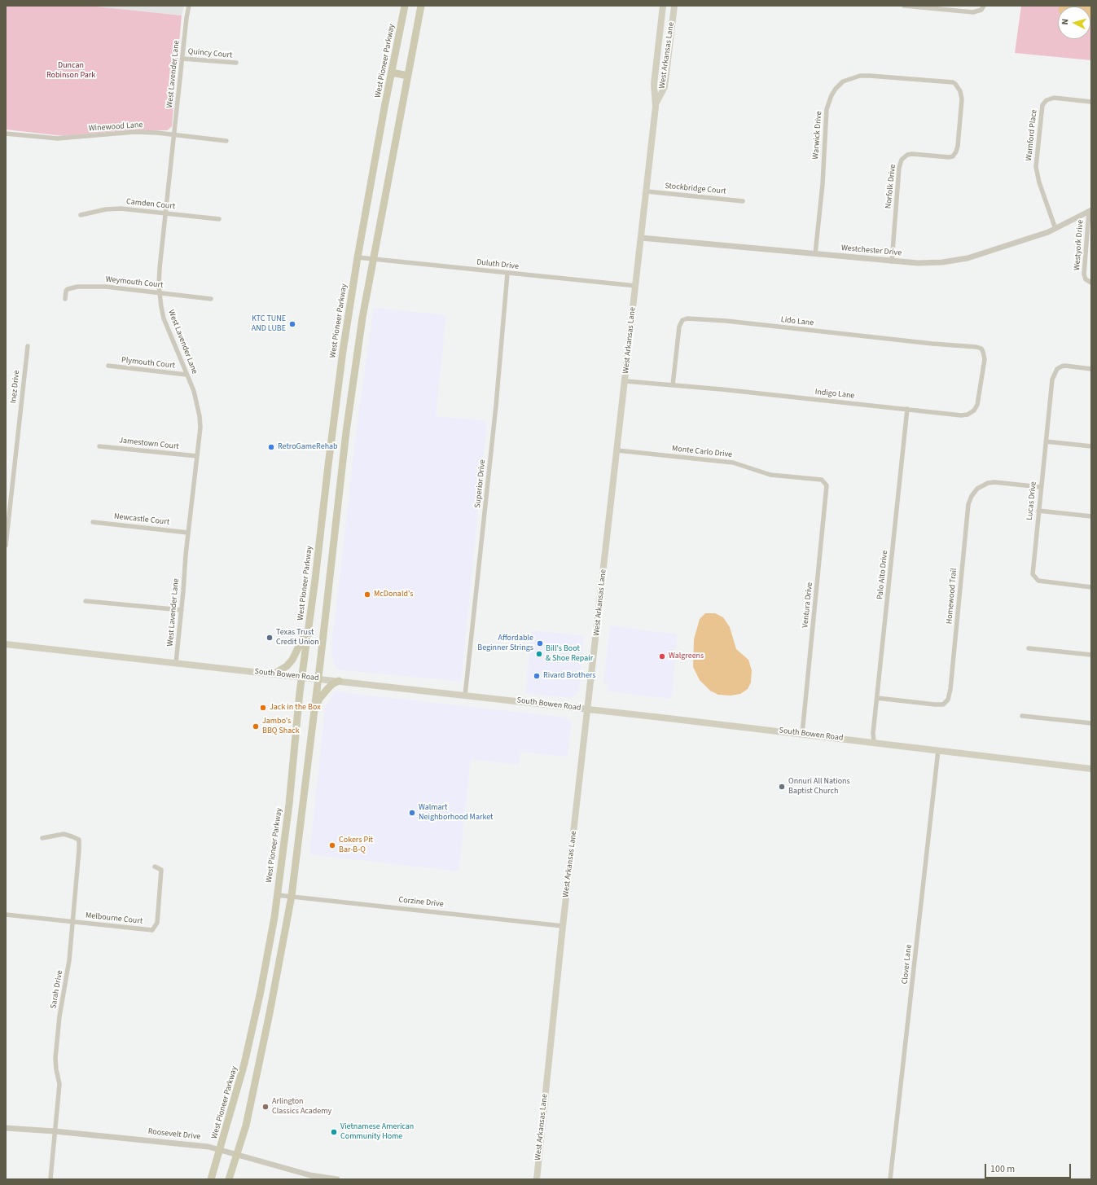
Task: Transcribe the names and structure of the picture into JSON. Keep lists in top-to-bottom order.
{
  "streets": {
    "main road": ["West Arkansas Lane", "West Pioneer Parkway", "South Bowen Road"],
    "street": [
      "Quincy Court",
      "West Lavender Lane",
      "Winewood Lane",
      "Warwick Drive",
      "Warnford Place",
      "Norfolk Drive",
      "Stockbridge Court",
      "Camden Court",
      "Westyork Drive",
      "Westchester Drive",
      "Duluth Drive",
      "Weymouth Court",
      "Lido Lane",
      "Plymouth Court",
      "Inez Drive",
      "Indigo Lane",
      "Jamestown Court",
      "Monte Carlo Drive",
      "Superior Drive",
      "Lucas Drive",
      "Newcastle Court",
      "Palo Alto Drive",
      "Homewood Trail",
      "Ventura Drive",
      "Corzine Drive",
      "Melbourne Court",
      "Clover Lane",
      "Sarah Drive",
      "Roosevelt Drive"
    ]
  },
  "crossings": [
    ["Quincy Court", "West Lavender Lane"],
    ["West Arkansas Lane", "Stockbridge Court"],
    ["West Arkansas Lane", "Westchester Drive"],
    ["West Arkansas Lane", "Duluth Drive"],
    ["West Arkansas Lane", "Indigo Lane"],
    ["West Arkansas Lane", "Monte Carlo Drive"],
    ["West Arkansas Lane", "South Bowen Road"],
    ["West Arkansas Lane", "Corzine Drive"],
    ["West Pioneer Parkway", "Duluth Drive"],
    ["West Pioneer Parkway", "South Bowen Road"],
    ["West Pioneer Parkway", "Corzine Drive"],
    ["West Pioneer Parkway", "Roosevelt Drive"],
    ["West Lavender Lane", "Winewood Lane"],
    ["West Lavender Lane", "Camden Court"],
    ["West Lavender Lane", "Weymouth Court"],
    ["West Lavender Lane", "Plymouth Court"],
    ["West Lavender Lane", "Jamestown Court"],
    ["West Lavender Lane", "Newcastle Court"],
    ["West Lavender Lane", "South Bowen Road"],
    ["Warwick Drive", "Norfolk Drive"],
    ["Warwick Drive", "Westchester Drive"],
    ["Warnford Place", "Westchester Drive"],
    ["Norfolk Drive", "Westchester Drive"],
    ["Westyork Drive", "Westchester Drive"],
    ["Duluth Drive", "Superior Drive"],
    ["Lido Lane", "Indigo Lane"],
    ["Indigo Lane", "Palo Alto Drive"],
    ["Monte Carlo Drive", "Ventura Drive"],
    ["Superior Drive", "South Bowen Road"],
    ["Lucas Drive", "Homewood Trail"],
    ["Palo Alto Drive", "Homewood Trail"],
    ["Palo Alto Drive", "South Bowen Road"],
    ["Ventura Drive", "South Bowen Road"],
    ["South Bowen Road", "Clover Lane"],
    ["Melbourne Court", "Sarah Drive"],
    ["Sarah Drive", "Roosevelt Drive"]
  ],
  "parks": ["Duncan Robinson Park"],
  "places": [
    "KTC TUNE AND LUBE",
    "RetroGameRehab",
    "McDonald's",
    "Texas Trust Credit Union",
    "Affordable Beginner Strings",
    "Bill's Boot & Shoe Repair",
    "Walgreens",
    "Rivard Brothers",
    "Jack in the Box",
    "Jambo's BBQ Shack",
    "Onnuri All Nations Baptist Church",
    "Walmart Neighborhood Market",
    "Cokers Pit Bar-B-Q",
    "Arlington Classics Academy",
    "Vietnamese American Community Home"
  ],
  "scale_bar": "100 m",
  "north": "left"
}
